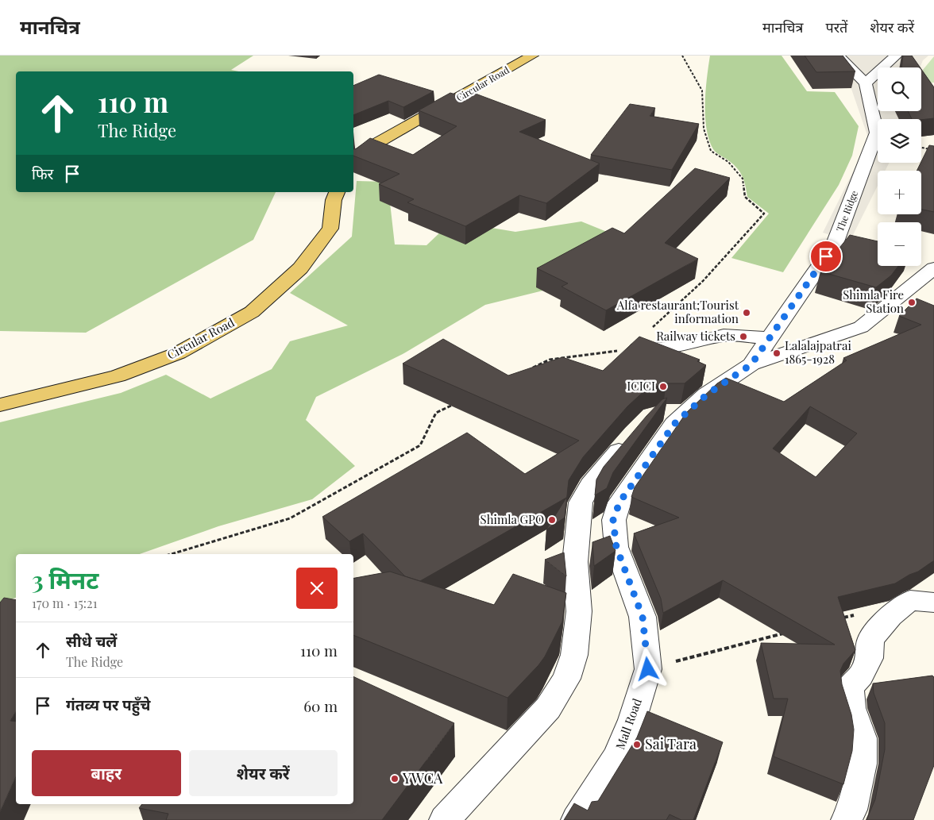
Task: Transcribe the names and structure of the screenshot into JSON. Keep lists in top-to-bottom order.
{
  "streets": {
    "main road": ["Circular Road"],
    "street": ["The Ridge", "Mall Road"]
  },
  "crossings": [
    ["The Ridge", "Mall Road"]
  ],
  "places": [
    "Shimla Fire Station",
    "Alfa restaurant;Tourist information",
    "Railway tickets",
    "Lalalajpatrai 1865-1928",
    "ICICI",
    "Shimla GPO",
    "Sai Tara",
    "YWCA"
  ],
  "page": {
    "header": "मानचित्र",
    "nav": ["मानचित्र", "परतें", "शेयर करें"],
    "map_buttons": ["+", "−"],
    "turn": ["110 m", "The Ridge"],
    "then": "फिर",
    "heading": ["3 मिनट", "170 m · 15:21"],
    "list": [
      {
        "name": "सीधे चलें",
        "note": "The Ridge",
        "value": "110 m"
      },
      {
        "name": "गंतव्य पर पहुँचे",
        "value": "60 m"
      }
    ],
    "buttons": ["बाहर", "शेयर करें"]
  }
}
